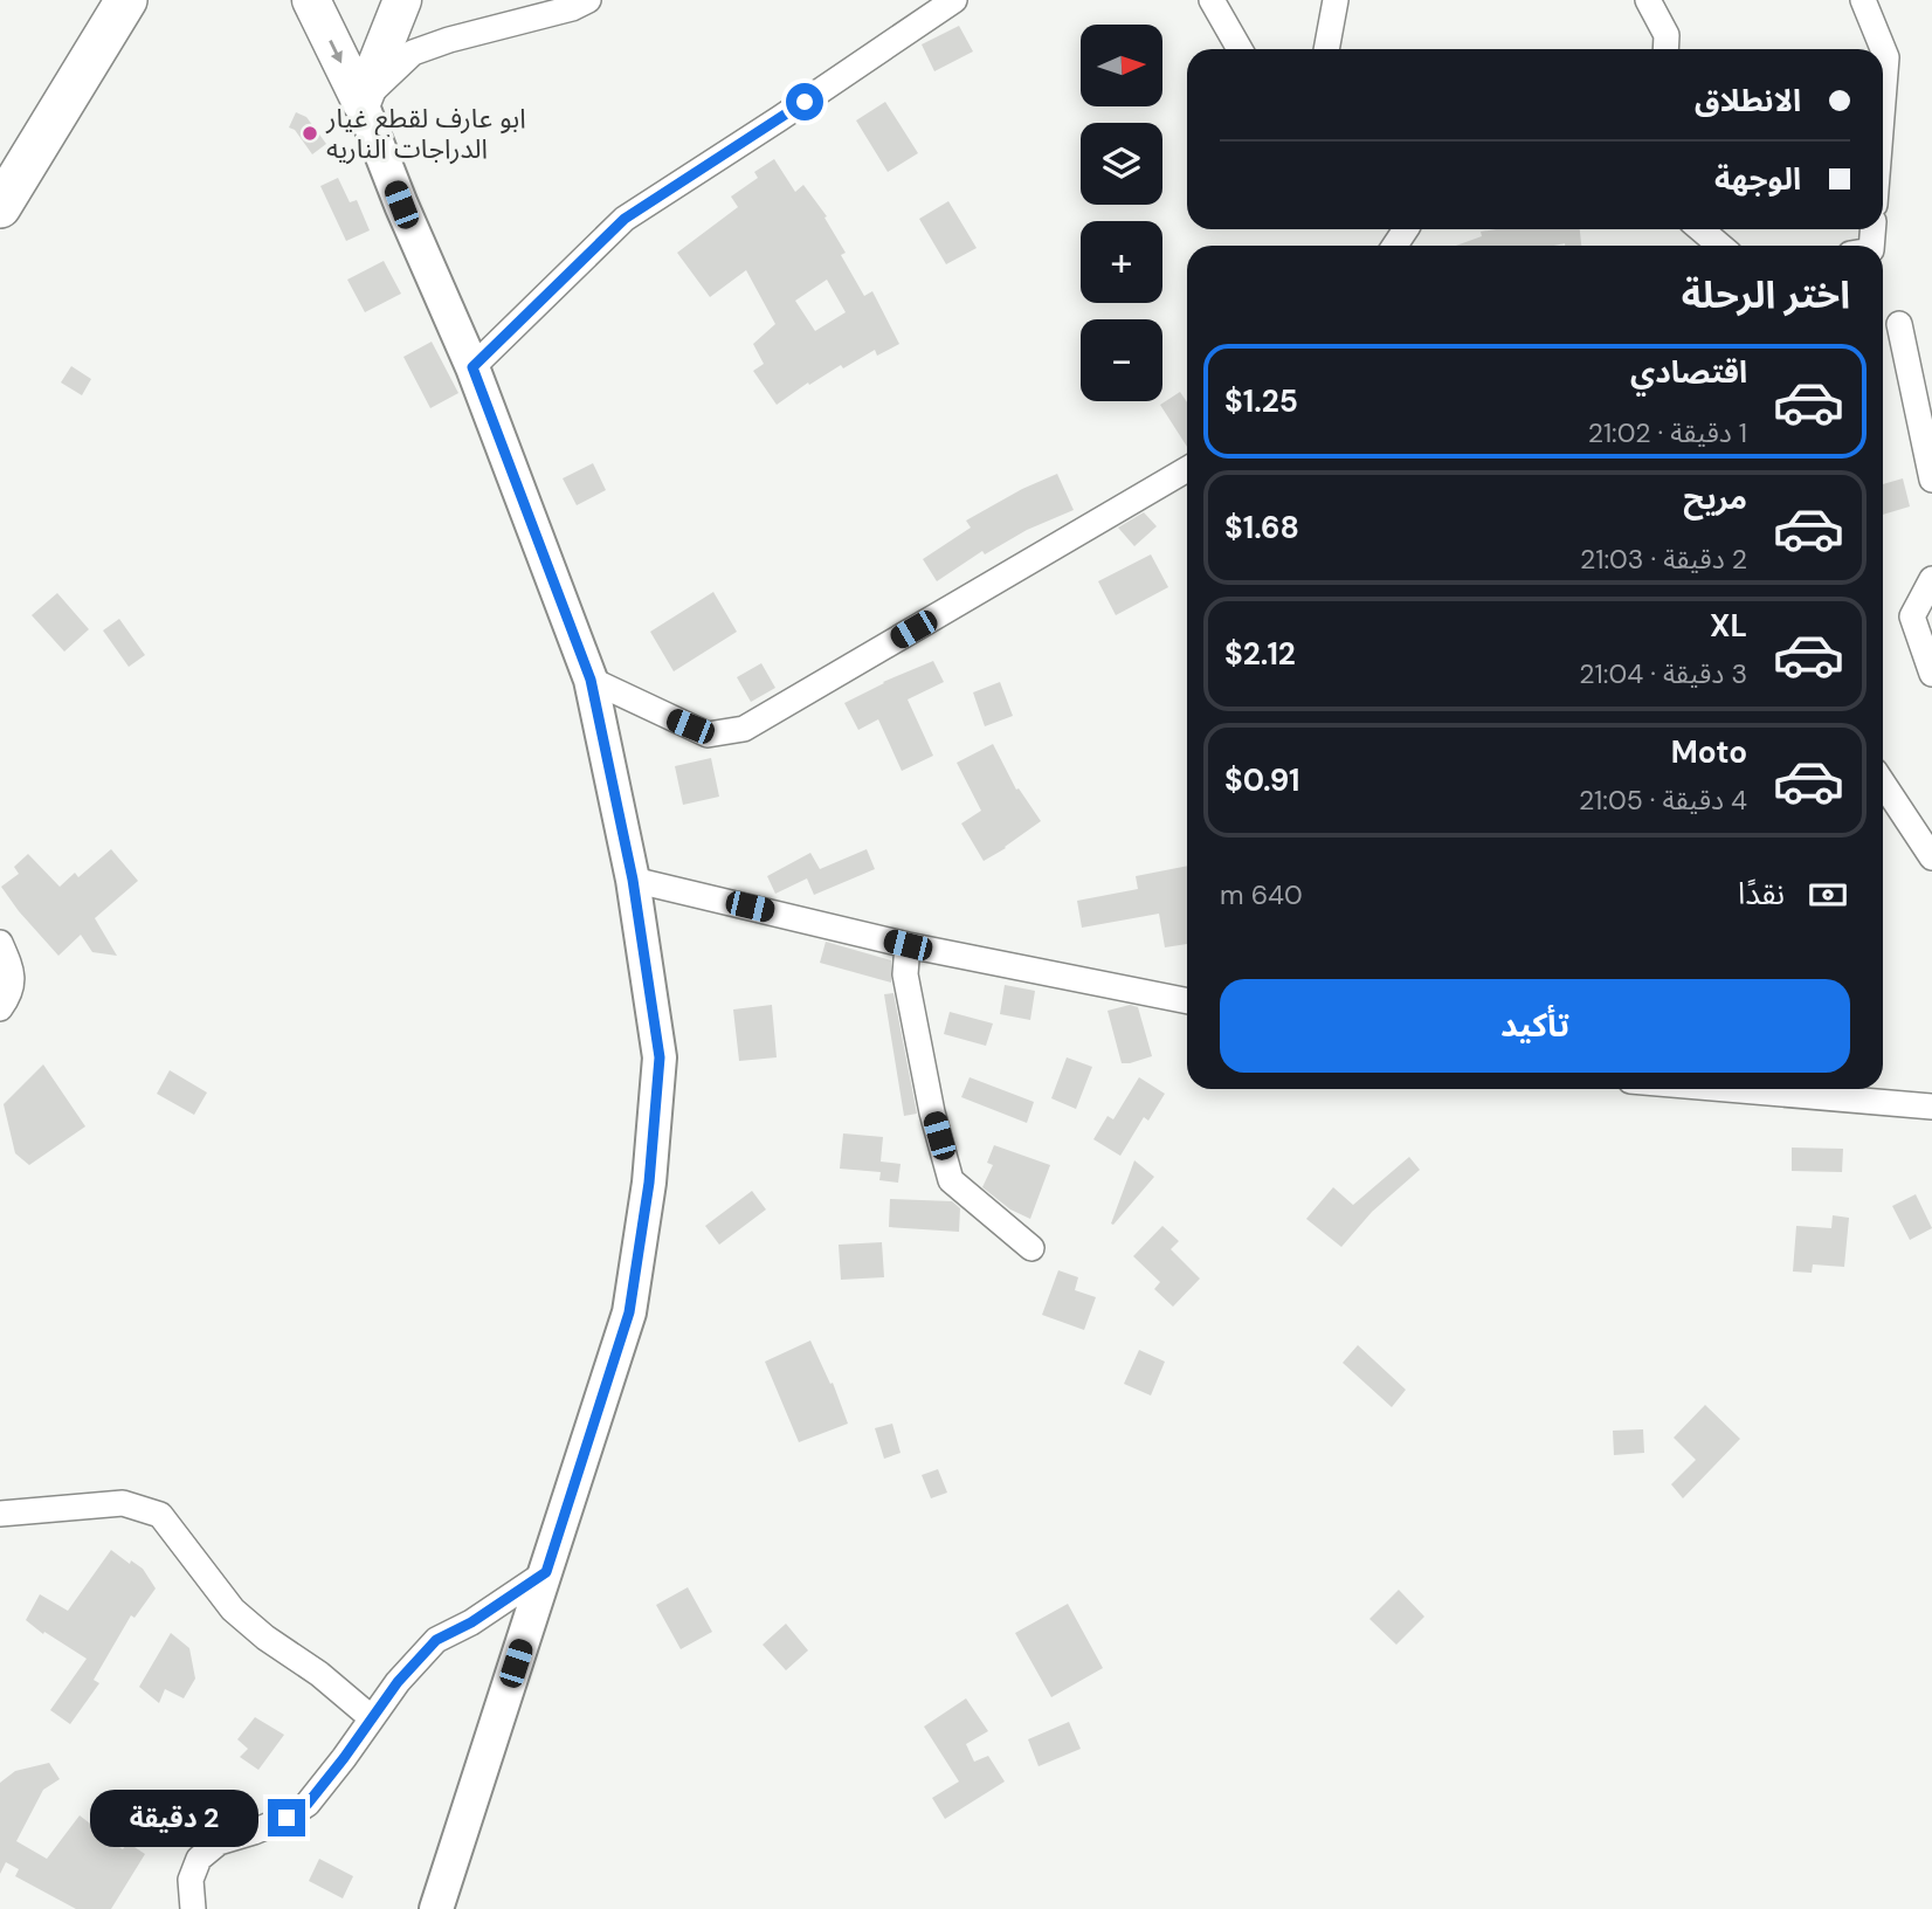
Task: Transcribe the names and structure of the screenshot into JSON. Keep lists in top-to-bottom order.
{
  "places": ["ابو عارف لقطع غيار الدراجات الناريه"],
  "north": "right",
  "page": {
    "map_buttons": ["+", "−"],
    "banner": ["الانطلاق", "الوجهة"],
    "heading": "اختر الرحلة",
    "list": [
      {
        "name": "اقتصادي",
        "note": "1 دقيقة · 21:02",
        "value": "$1.25"
      },
      {
        "name": "مريح",
        "note": "2 دقيقة · 21:03",
        "value": "$1.68"
      },
      {
        "name": "XL",
        "note": "3 دقيقة · 21:04",
        "value": "$2.12"
      },
      {
        "name": "Moto",
        "note": "4 دقيقة · 21:05",
        "value": "$0.91"
      }
    ],
    "pay": ["نقدًا", "640 m"],
    "buttons": "تأكيد",
    "bubble": "2 دقيقة"
  }
}
